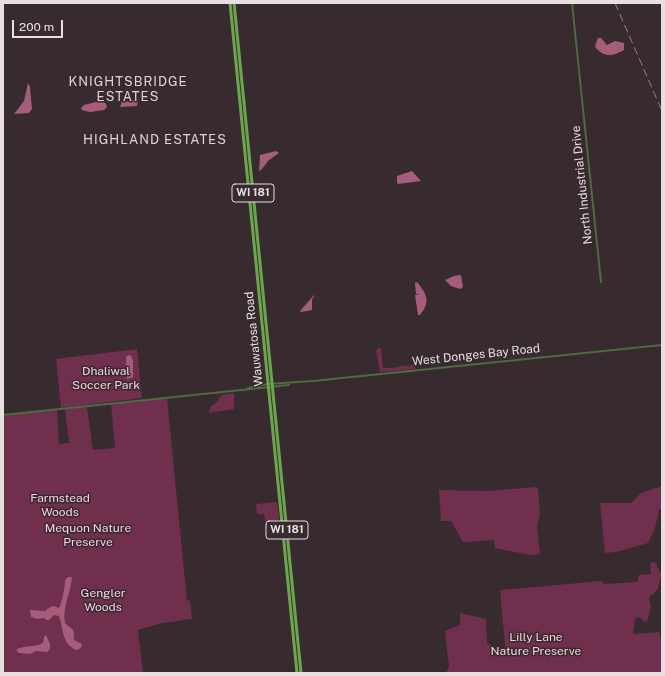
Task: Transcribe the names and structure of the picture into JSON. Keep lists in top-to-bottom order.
{
  "streets": {
    "main road": ["WI 181", "Wauwatosa Road"],
    "street": ["North Industrial Drive", "West Donges Bay Road"]
  },
  "crossings": [
    ["Wauwatosa Road", "West Donges Bay Road"]
  ],
  "districts": ["KNIGHTSBRIDGE ESTATES", "HIGHLAND ESTATES"],
  "parks": [
    "Dhaliwal Soccer Park",
    "Farmstead Woods",
    "Mequon Nature Preserve",
    "Gengler Woods",
    "Lilly Lane Nature Preserve"
  ],
  "scale_bar": "200 m"
}
